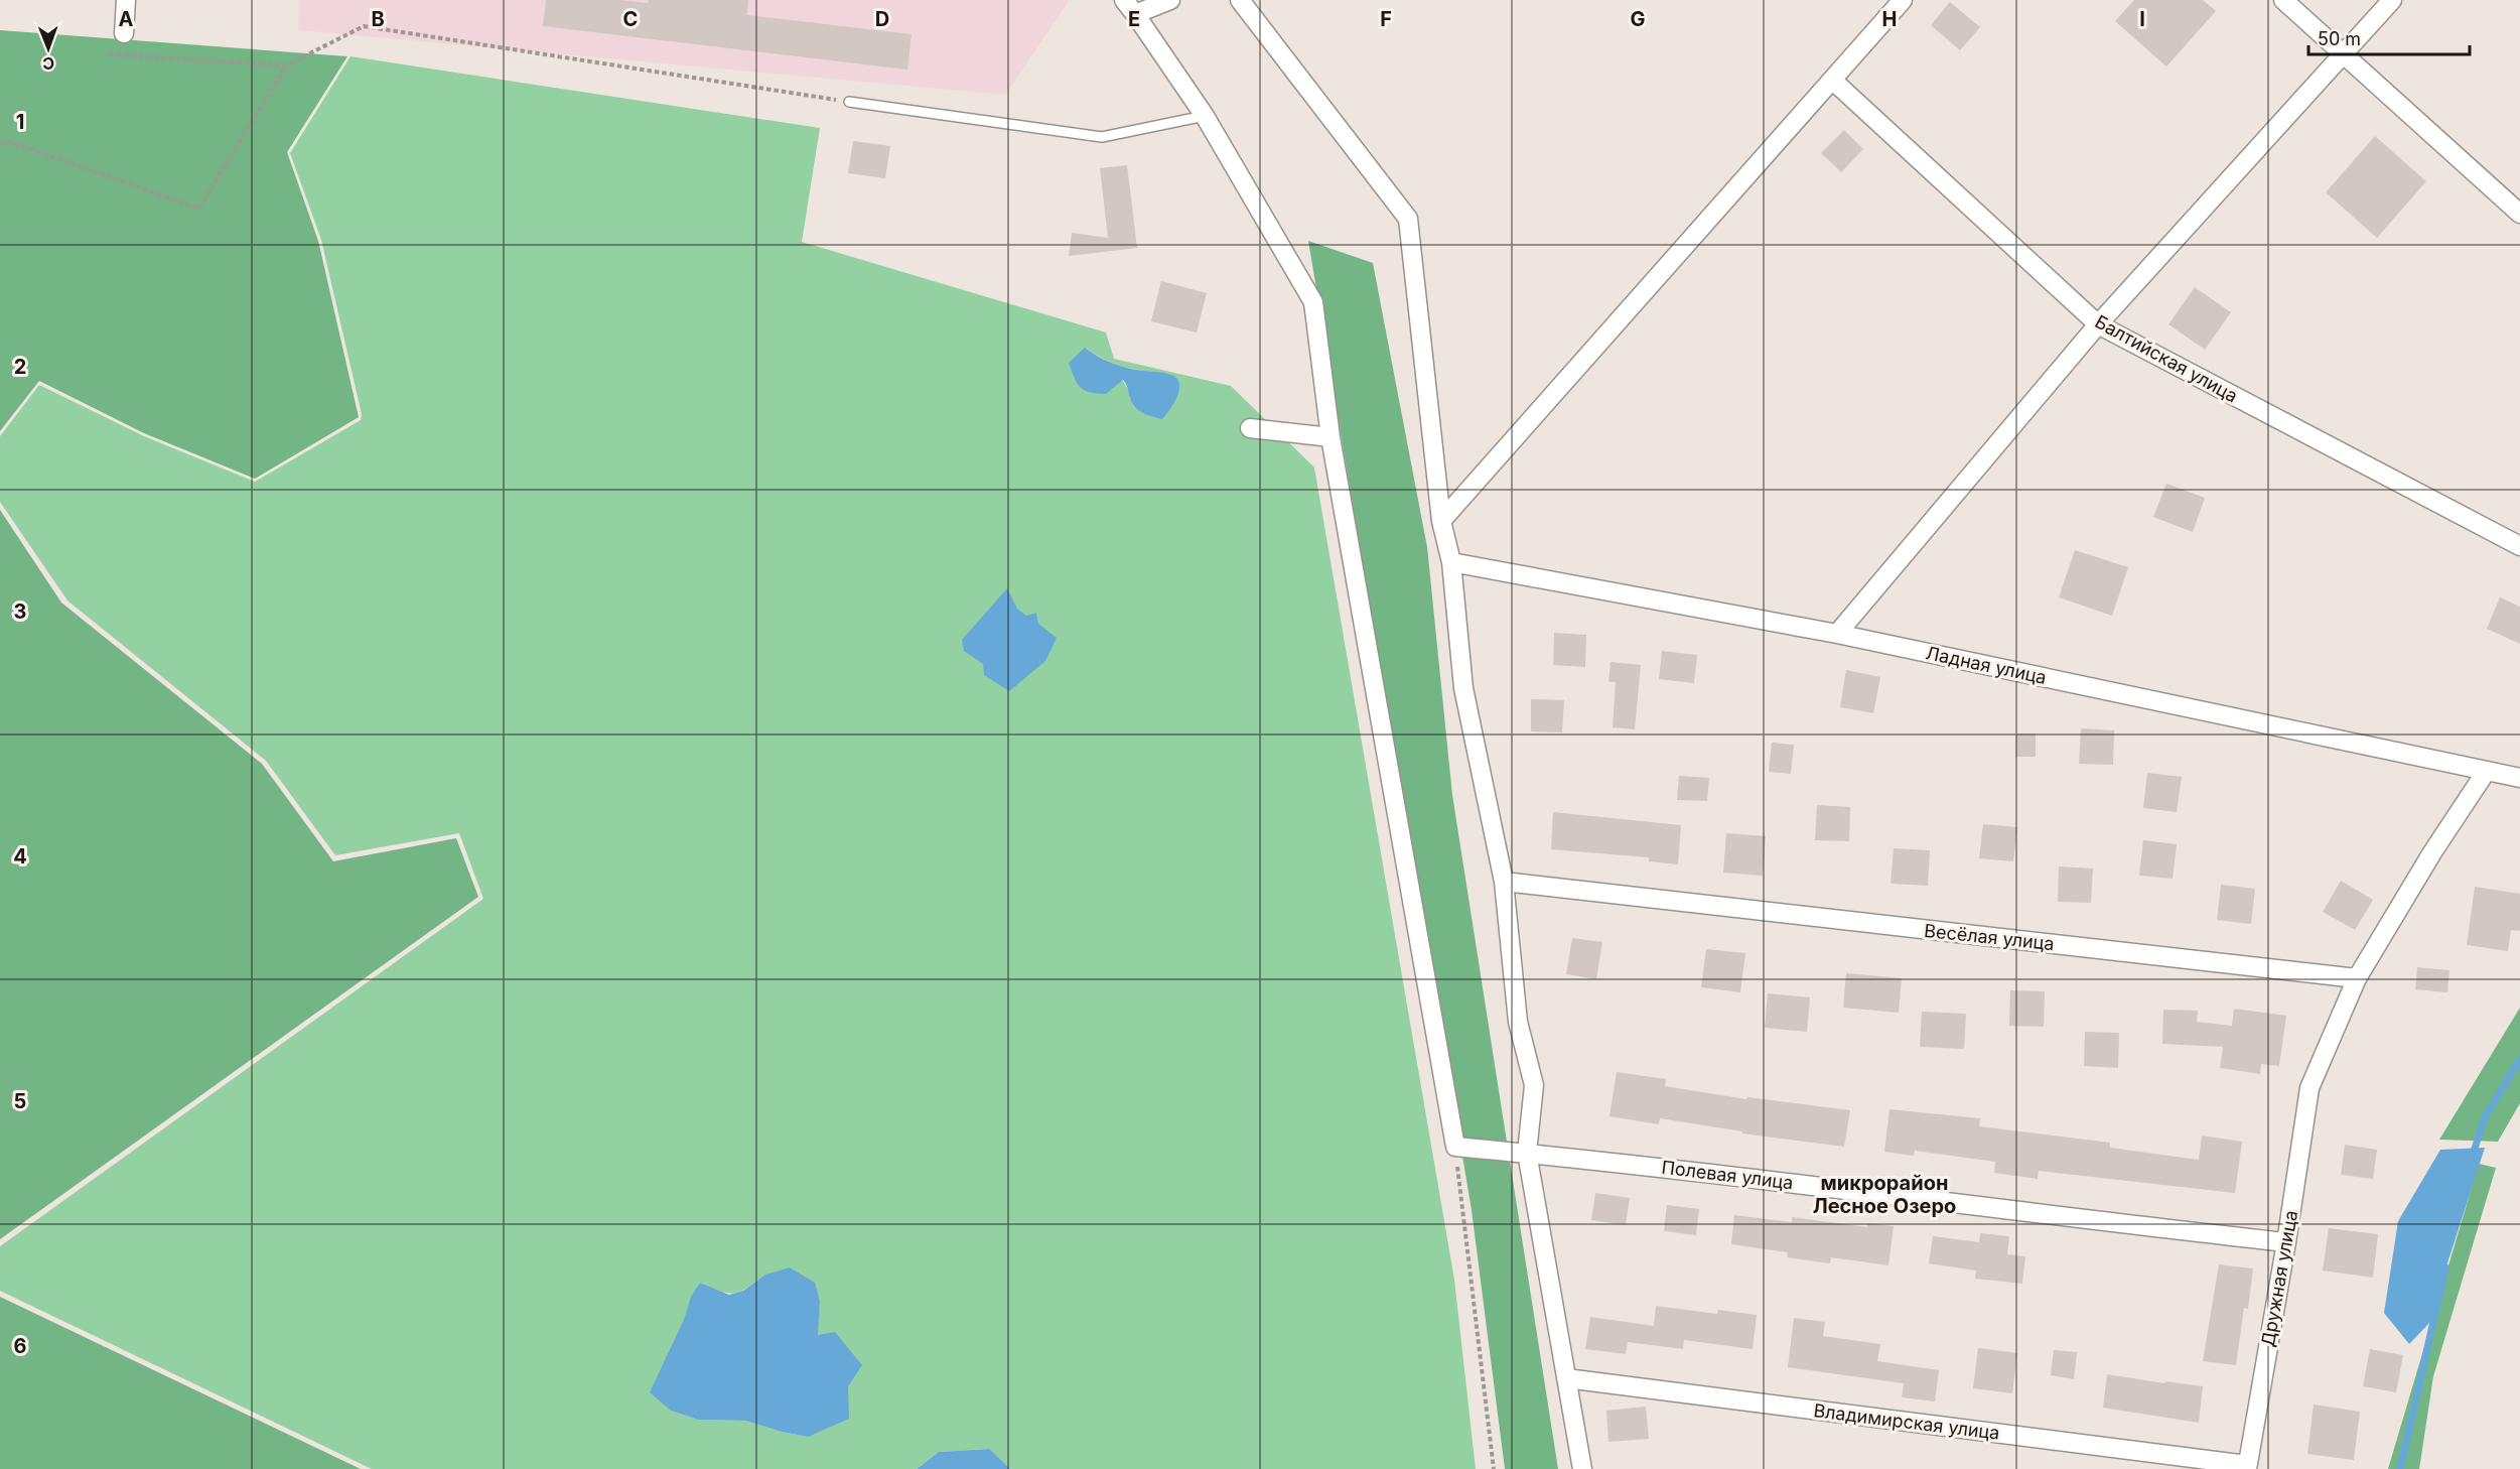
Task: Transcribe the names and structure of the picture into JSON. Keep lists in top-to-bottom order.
{
  "streets": {
    "street": [
      "Балтийская улица",
      "Ладная улица",
      "Весёлая улица",
      "Полевая улица",
      "Дружная улица",
      "Владимирская улица"
    ]
  },
  "crossings": [
    ["Весёлая улица", "Дружная улица"],
    ["Полевая улица", "Дружная улица"],
    ["Дружная улица", "Владимирская улица"]
  ],
  "districts": ["микрорайон Лесное Озеро"],
  "scale_bar": "50 m",
  "north": "bottom",
  "grid": {
    "columns": [
      "A",
      "B",
      "C",
      "D",
      "E",
      "F",
      "G",
      "H",
      "I"
    ],
    "rows": [
      "1",
      "2",
      "3",
      "4",
      "5",
      "6"
    ]
  }
}
